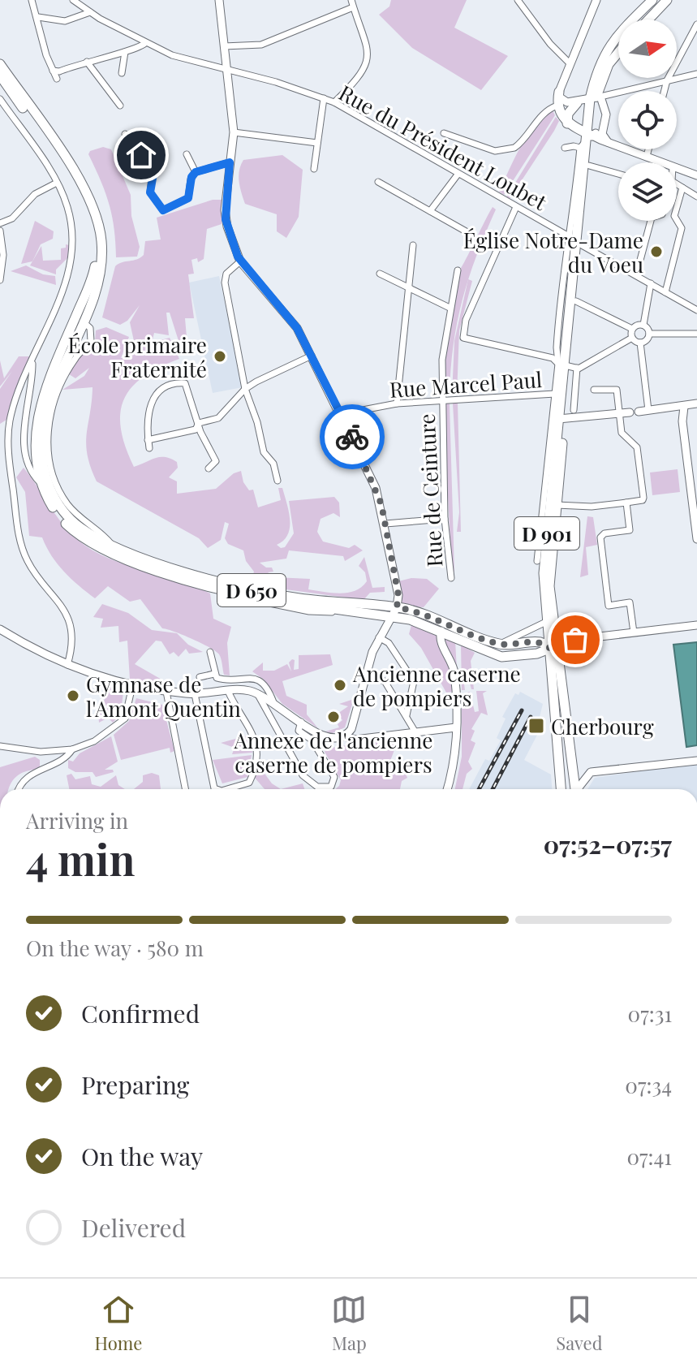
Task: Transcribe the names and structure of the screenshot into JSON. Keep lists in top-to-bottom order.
{
  "streets": {
    "main road": ["D 901", "D 650"],
    "street": ["Rue du Président Loubet", "Rue Marcel Paul", "Rue de Ceinture"]
  },
  "crossings": [
    ["Rue Marcel Paul", "Rue de Ceinture"],
    ["D 901", "D 650"]
  ],
  "places": {
    "other": [
      "Église Notre-Dame du Voeu",
      "École primaire Fraternité",
      "Ancienne caserne de pompiers",
      "Gymnase de l'Amont Quentin",
      "Annexe de l'ancienne caserne de pompiers"
    ],
    "transit": ["Cherbourg"]
  },
  "north": "right",
  "page": {
    "heading": ["4 min", "Arriving in", "07:52–07:57"],
    "bar": "On the way · 580 m",
    "list": [
      ["Confirmed", "07:31"],
      ["Preparing", "07:34"],
      ["On the way", "07:41"],
      "Delivered"
    ],
    "tabs": ["Home", "Map", "Saved"]
  }
}
